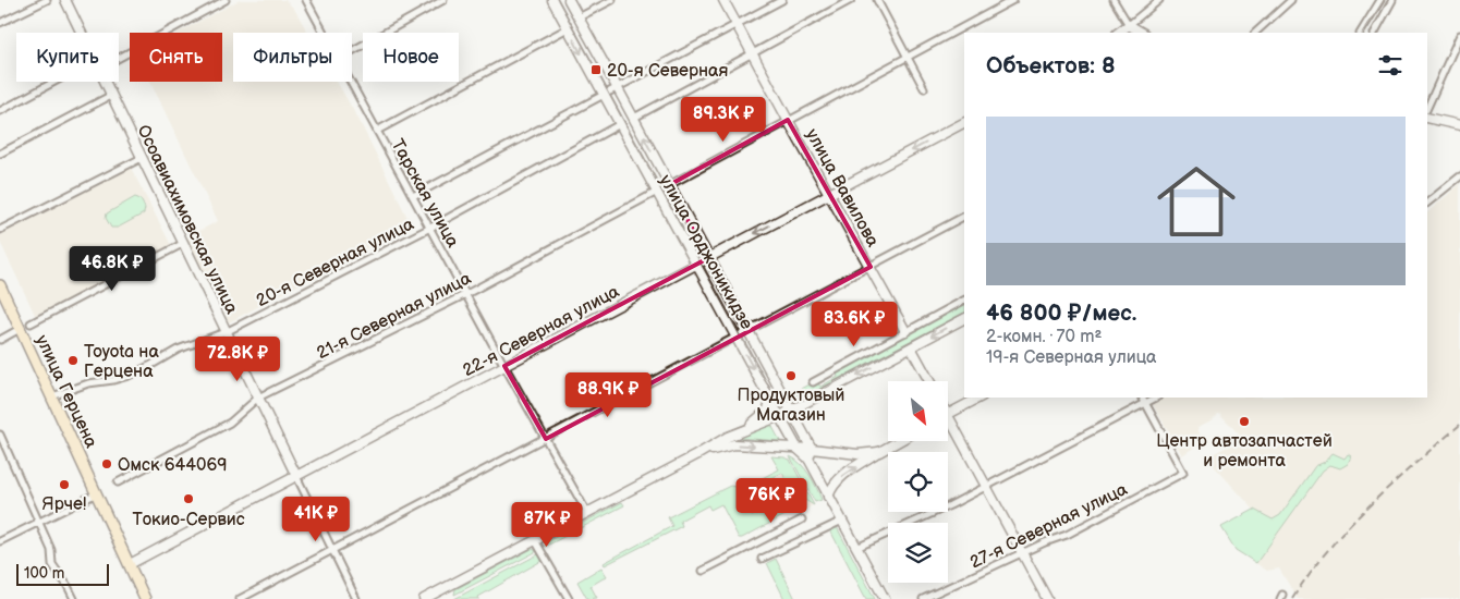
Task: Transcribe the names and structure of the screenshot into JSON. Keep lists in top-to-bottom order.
{
  "streets": {
    "main road": [
      "улица Вавилова",
      "Осоавиахимовская улица",
      "улица Орджоникидзе",
      "22-я Северная улица",
      "улица Герцена"
    ],
    "street": [
      "Тарская улица",
      "20-я Северная улица",
      "21-я Северная улица",
      "27-я Северная улица"
    ]
  },
  "crossings": [
    ["улица Вавилова", "20-я Северная улица"],
    ["улица Вавилова", "22-я Северная улица"],
    ["Тарская улица", "20-я Северная улица"],
    ["Тарская улица", "21-я Северная улица"],
    ["Тарская улица", "22-я Северная улица"],
    ["Осоавиахимовская улица", "20-я Северная улица"],
    ["Осоавиахимовская улица", "21-я Северная улица"],
    ["Осоавиахимовская улица", "22-я Северная улица"],
    ["улица Орджоникидзе", "20-я Северная улица"],
    ["улица Орджоникидзе", "21-я Северная улица"],
    ["улица Орджоникидзе", "22-я Северная улица"],
    ["20-я Северная улица", "улица Герцена"],
    ["22-я Северная улица", "улица Герцена"]
  ],
  "places": {
    "transit": ["20-я Северная"],
    "other": [
      "Toyota на Герцена",
      "Продуктовый Магазин",
      "Центр автозапчастей и ремонта",
      "Омск 644069",
      "Ярче!",
      "Токио-Сервис"
    ]
  },
  "scale_bar": "100 m",
  "north": "bottom right",
  "page": {
    "chip": [
      "Купить",
      "Снять",
      "Фильтры",
      "Новое"
    ],
    "heading": "Объектов: 8",
    "price": [
      "89.3K ₽",
      "46.8K ₽",
      "83.6K ₽",
      "72.8K ₽",
      "88.9K ₽",
      "76K ₽",
      "41K ₽",
      "87K ₽"
    ],
    "list": [
      {
        "name": "46 800 ₽/мес.",
        "note": "2-комн. · 70 m² · 19-я Северная улица"
      }
    ],
    "scale": "100 m"
  }
}
